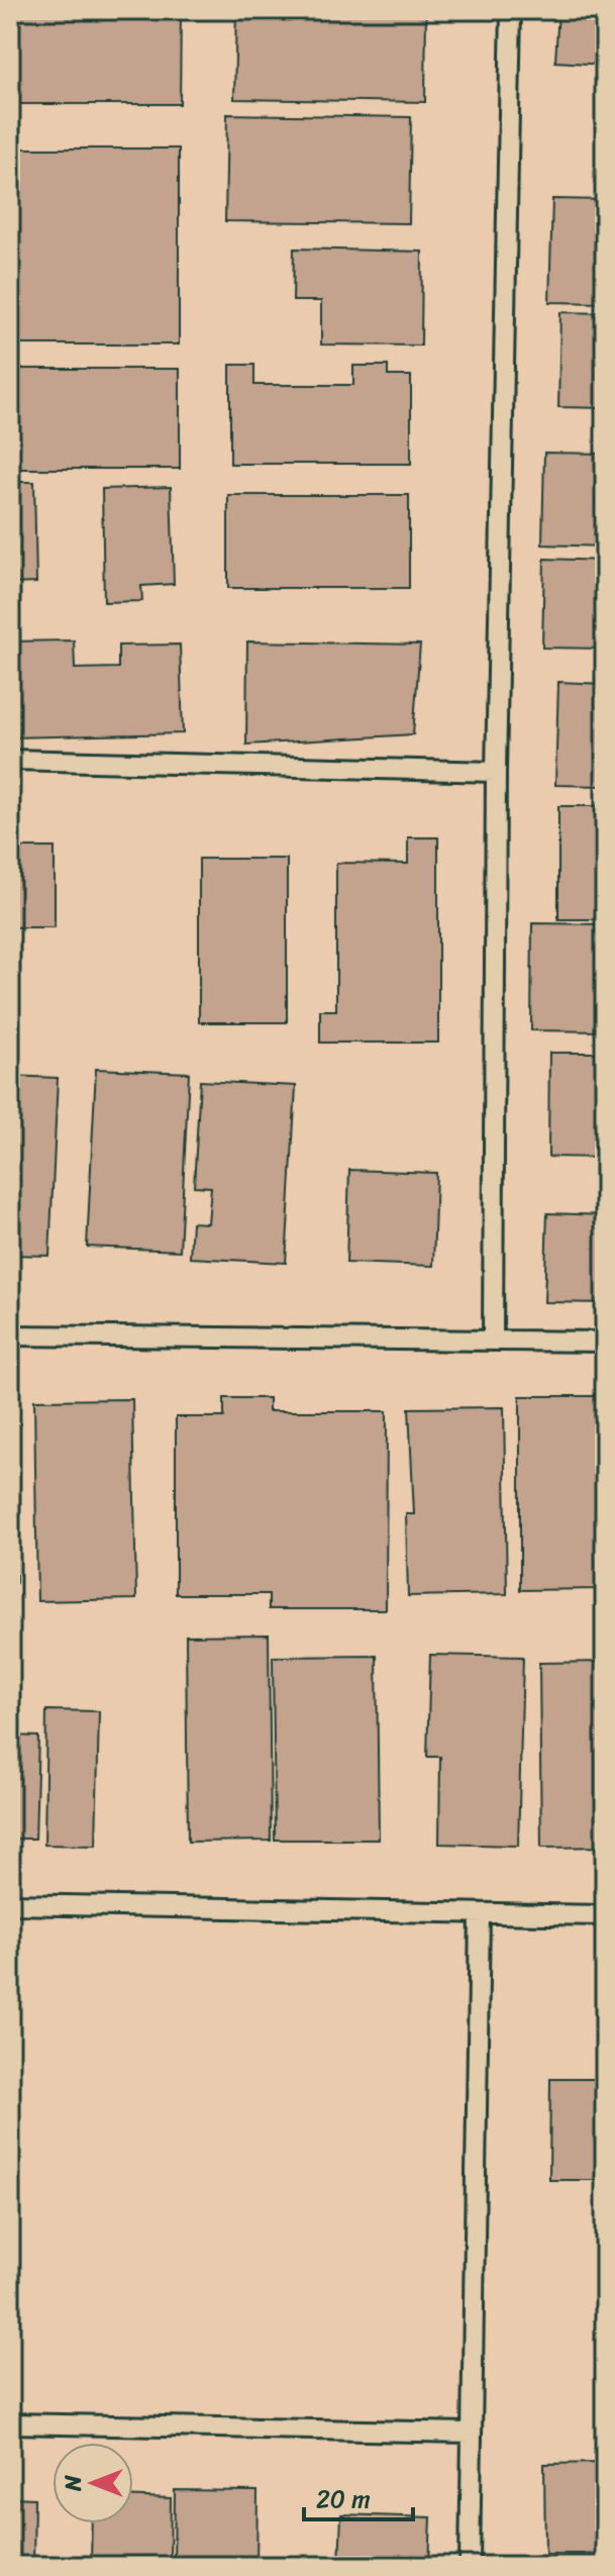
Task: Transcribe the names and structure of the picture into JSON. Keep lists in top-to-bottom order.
{
  "scale_bar": "20 m",
  "north": "left"
}
